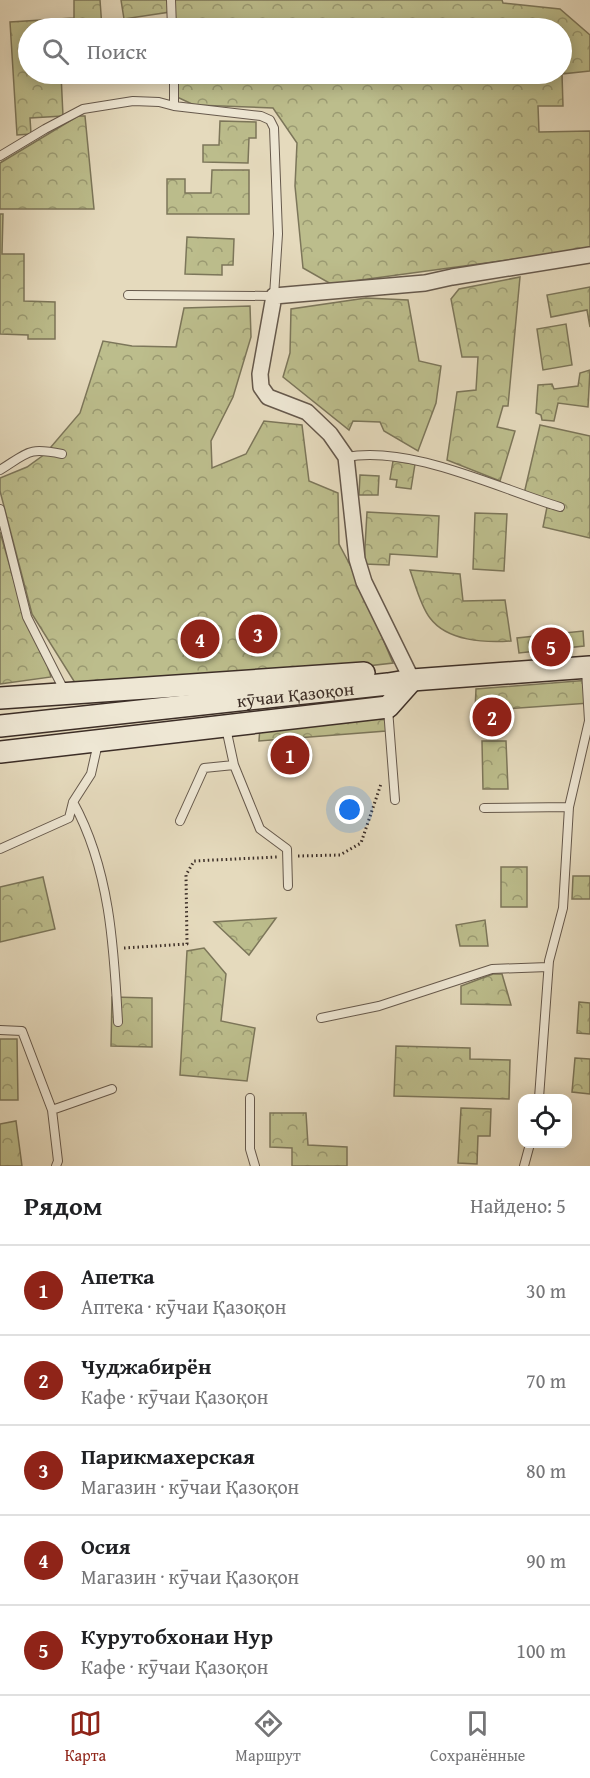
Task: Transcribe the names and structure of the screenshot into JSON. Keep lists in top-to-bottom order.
{
  "streets": {
    "street": ["кӯчаи Қазоқон"]
  },
  "page": {
    "search": "Поиск",
    "pins": [
      "3",
      "4",
      "5",
      "2",
      "1"
    ],
    "heading": ["Рядом", "Найдено: 5"],
    "list": [
      {
        "mark": "1",
        "name": "Апетка",
        "note": "Аптека · кӯчаи Қазоқон",
        "value": "30 m"
      },
      {
        "mark": "2",
        "name": "Чуджабирён",
        "note": "Кафе · кӯчаи Қазоқон",
        "value": "70 m"
      },
      {
        "mark": "3",
        "name": "Парикмахерская",
        "note": "Магазин · кӯчаи Қазоқон",
        "value": "80 m"
      },
      {
        "mark": "4",
        "name": "Осия",
        "note": "Магазин · кӯчаи Қазоқон",
        "value": "90 m"
      },
      {
        "mark": "5",
        "name": "Курутобхонаи Нур",
        "note": "Кафе · кӯчаи Қазоқон",
        "value": "100 m"
      }
    ],
    "nav": ["Карта", "Маршрут", "Сохранённые"]
  }
}
